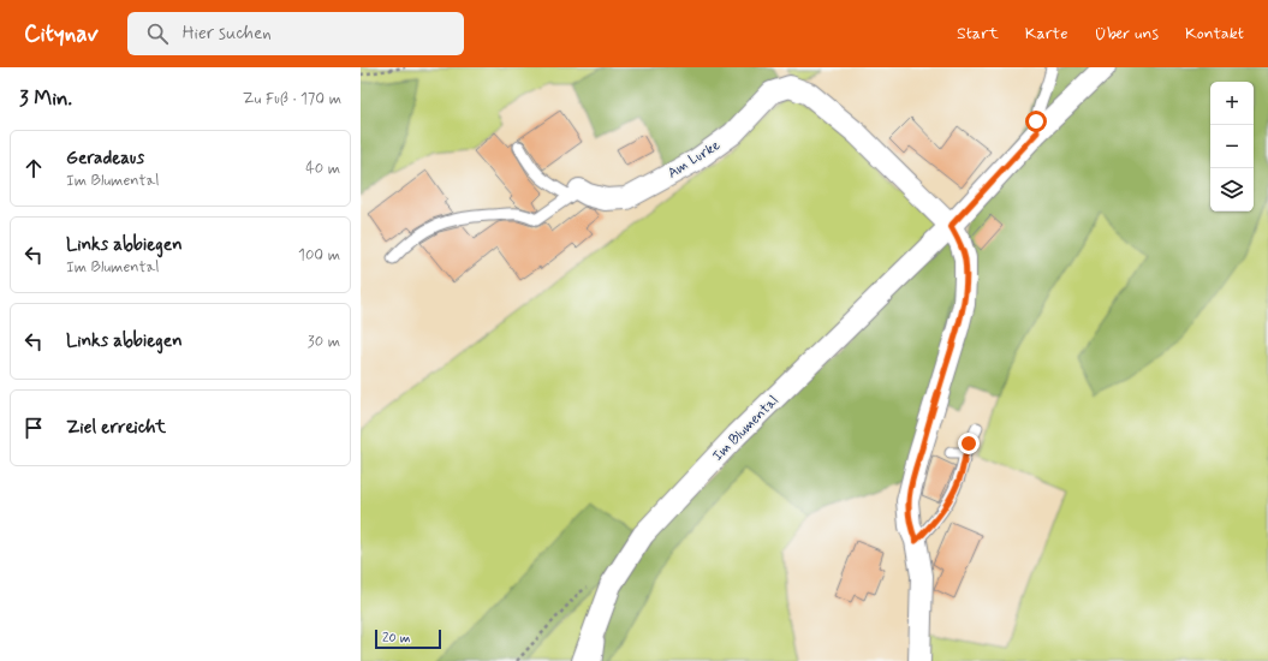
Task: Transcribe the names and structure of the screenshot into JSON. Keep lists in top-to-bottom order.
{
  "streets": {
    "street": ["Am Lurke", "Im Blumental"]
  },
  "crossings": [
    ["Am Lurke", "Im Blumental"]
  ],
  "scale_bar": "20 m",
  "page": {
    "header": "Citynav",
    "search": "Hier suchen",
    "nav": [
      "Start",
      "Karte",
      "Über uns",
      "Kontakt"
    ],
    "heading": ["3 Min.", "Zu Fuß · 170 m"],
    "map_buttons": ["+", "−"],
    "list": [
      ["Geradeaus", "Im Blumental", "40 m"],
      ["Links abbiegen", "Im Blumental", "100 m"],
      ["Links abbiegen", "30 m"],
      "Ziel erreicht"
    ],
    "scale": "20 m"
  }
}
